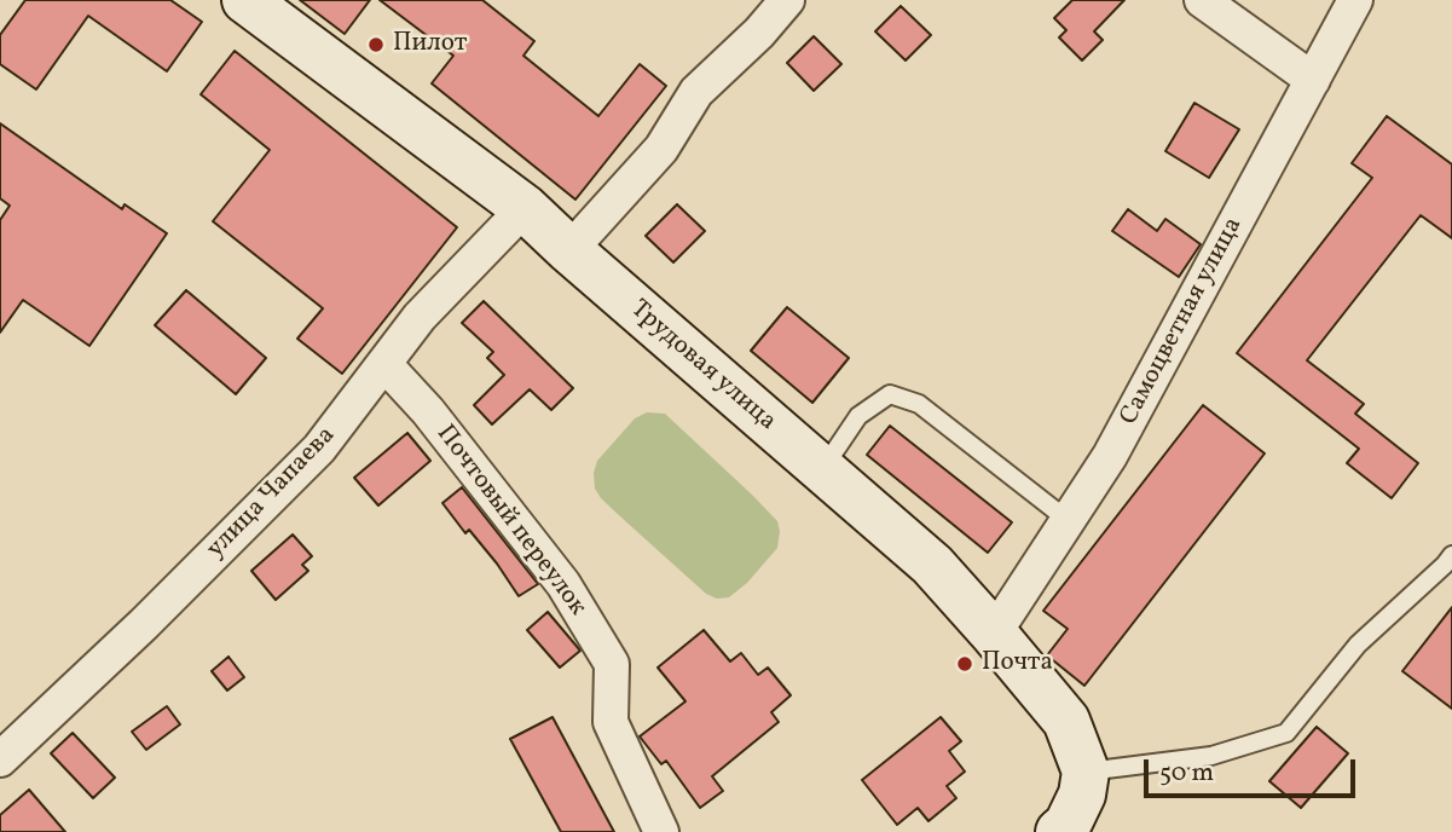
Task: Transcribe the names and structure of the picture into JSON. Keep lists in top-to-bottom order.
{
  "streets": {
    "street": [
      "Самоцветная улица",
      "Трудовая улица",
      "улица Чапаева",
      "Почтовый переулок"
    ]
  },
  "crossings": [
    ["Самоцветная улица", "Трудовая улица"],
    ["Трудовая улица", "улица Чапаева"],
    ["улица Чапаева", "Почтовый переулок"]
  ],
  "places": ["Пилот", "Почта"],
  "scale_bar": "50 m"
}
